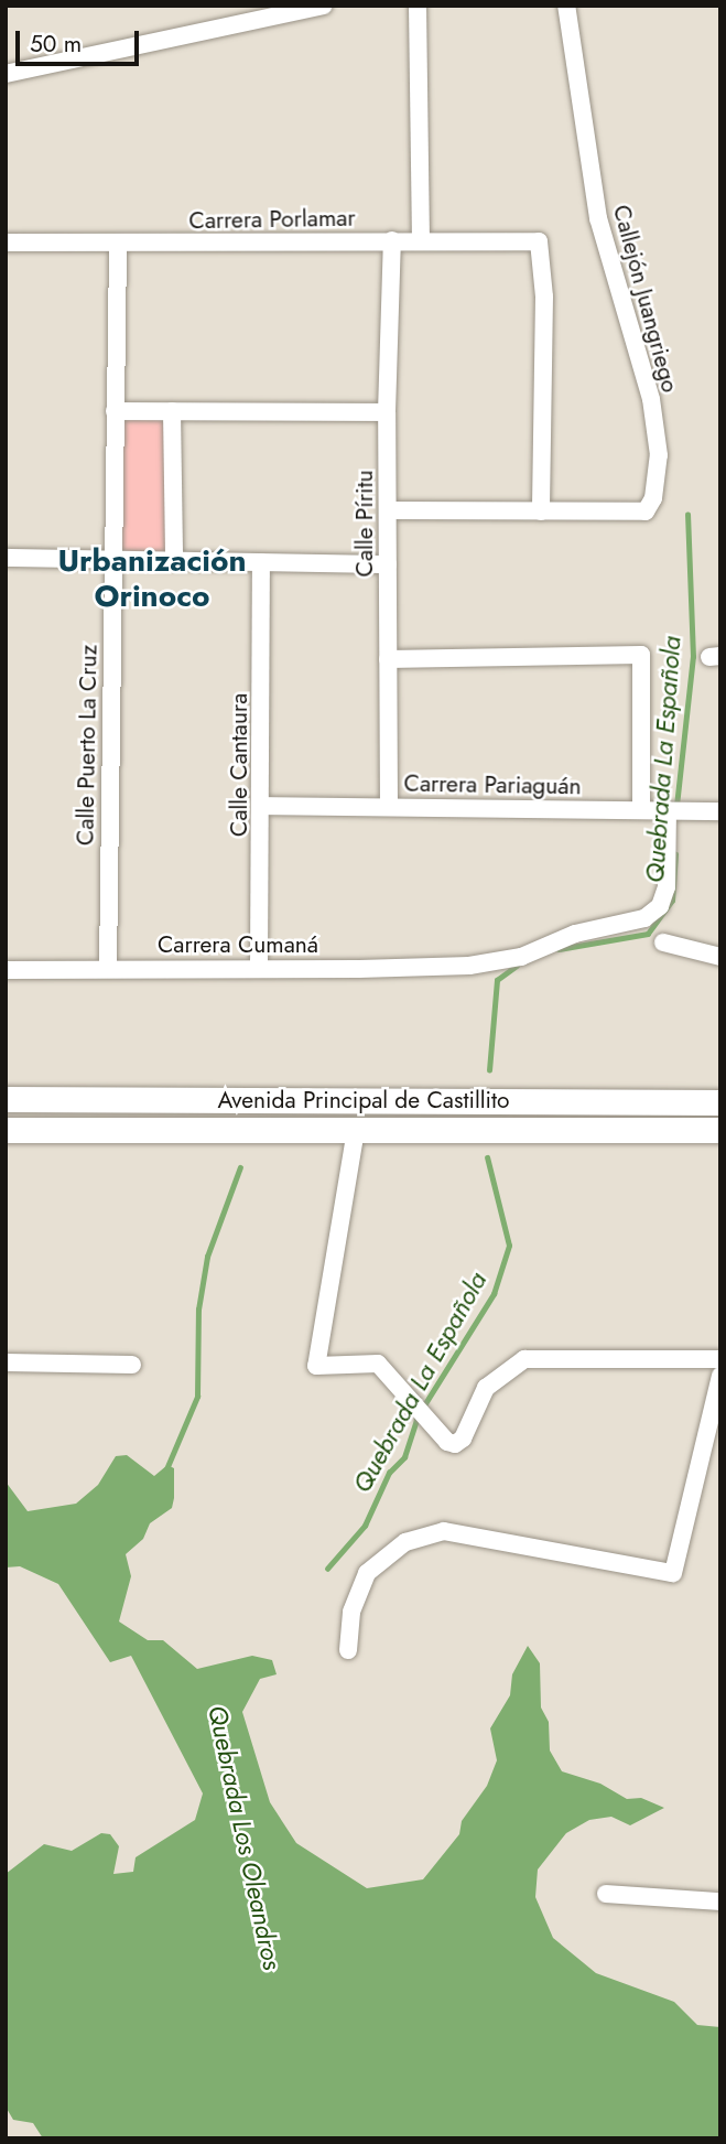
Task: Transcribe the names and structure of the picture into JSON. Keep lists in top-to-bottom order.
{
  "streets": {
    "main road": ["Avenida Principal de Castillito"],
    "street": [
      "Carrera Porlamar",
      "Callejón Juangriego",
      "Calle Píritu",
      "Calle Puerto La Cruz",
      "Calle Cantaura",
      "Carrera Pariaguán",
      "Carrera Cumaná"
    ]
  },
  "crossings": [
    ["Carrera Porlamar", "Callejón Juangriego"],
    ["Carrera Porlamar", "Calle Píritu"],
    ["Carrera Porlamar", "Calle Puerto La Cruz"],
    ["Calle Píritu", "Carrera Pariaguán"],
    ["Calle Puerto La Cruz", "Carrera Cumaná"],
    ["Calle Cantaura", "Carrera Pariaguán"],
    ["Calle Cantaura", "Carrera Cumaná"],
    ["Carrera Pariaguán", "Carrera Cumaná"]
  ],
  "districts": ["Urbanización Orinoco"],
  "water": ["Quebrada La Española", "Quebrada Los Oleandros"],
  "scale_bar": "50 m"
}
